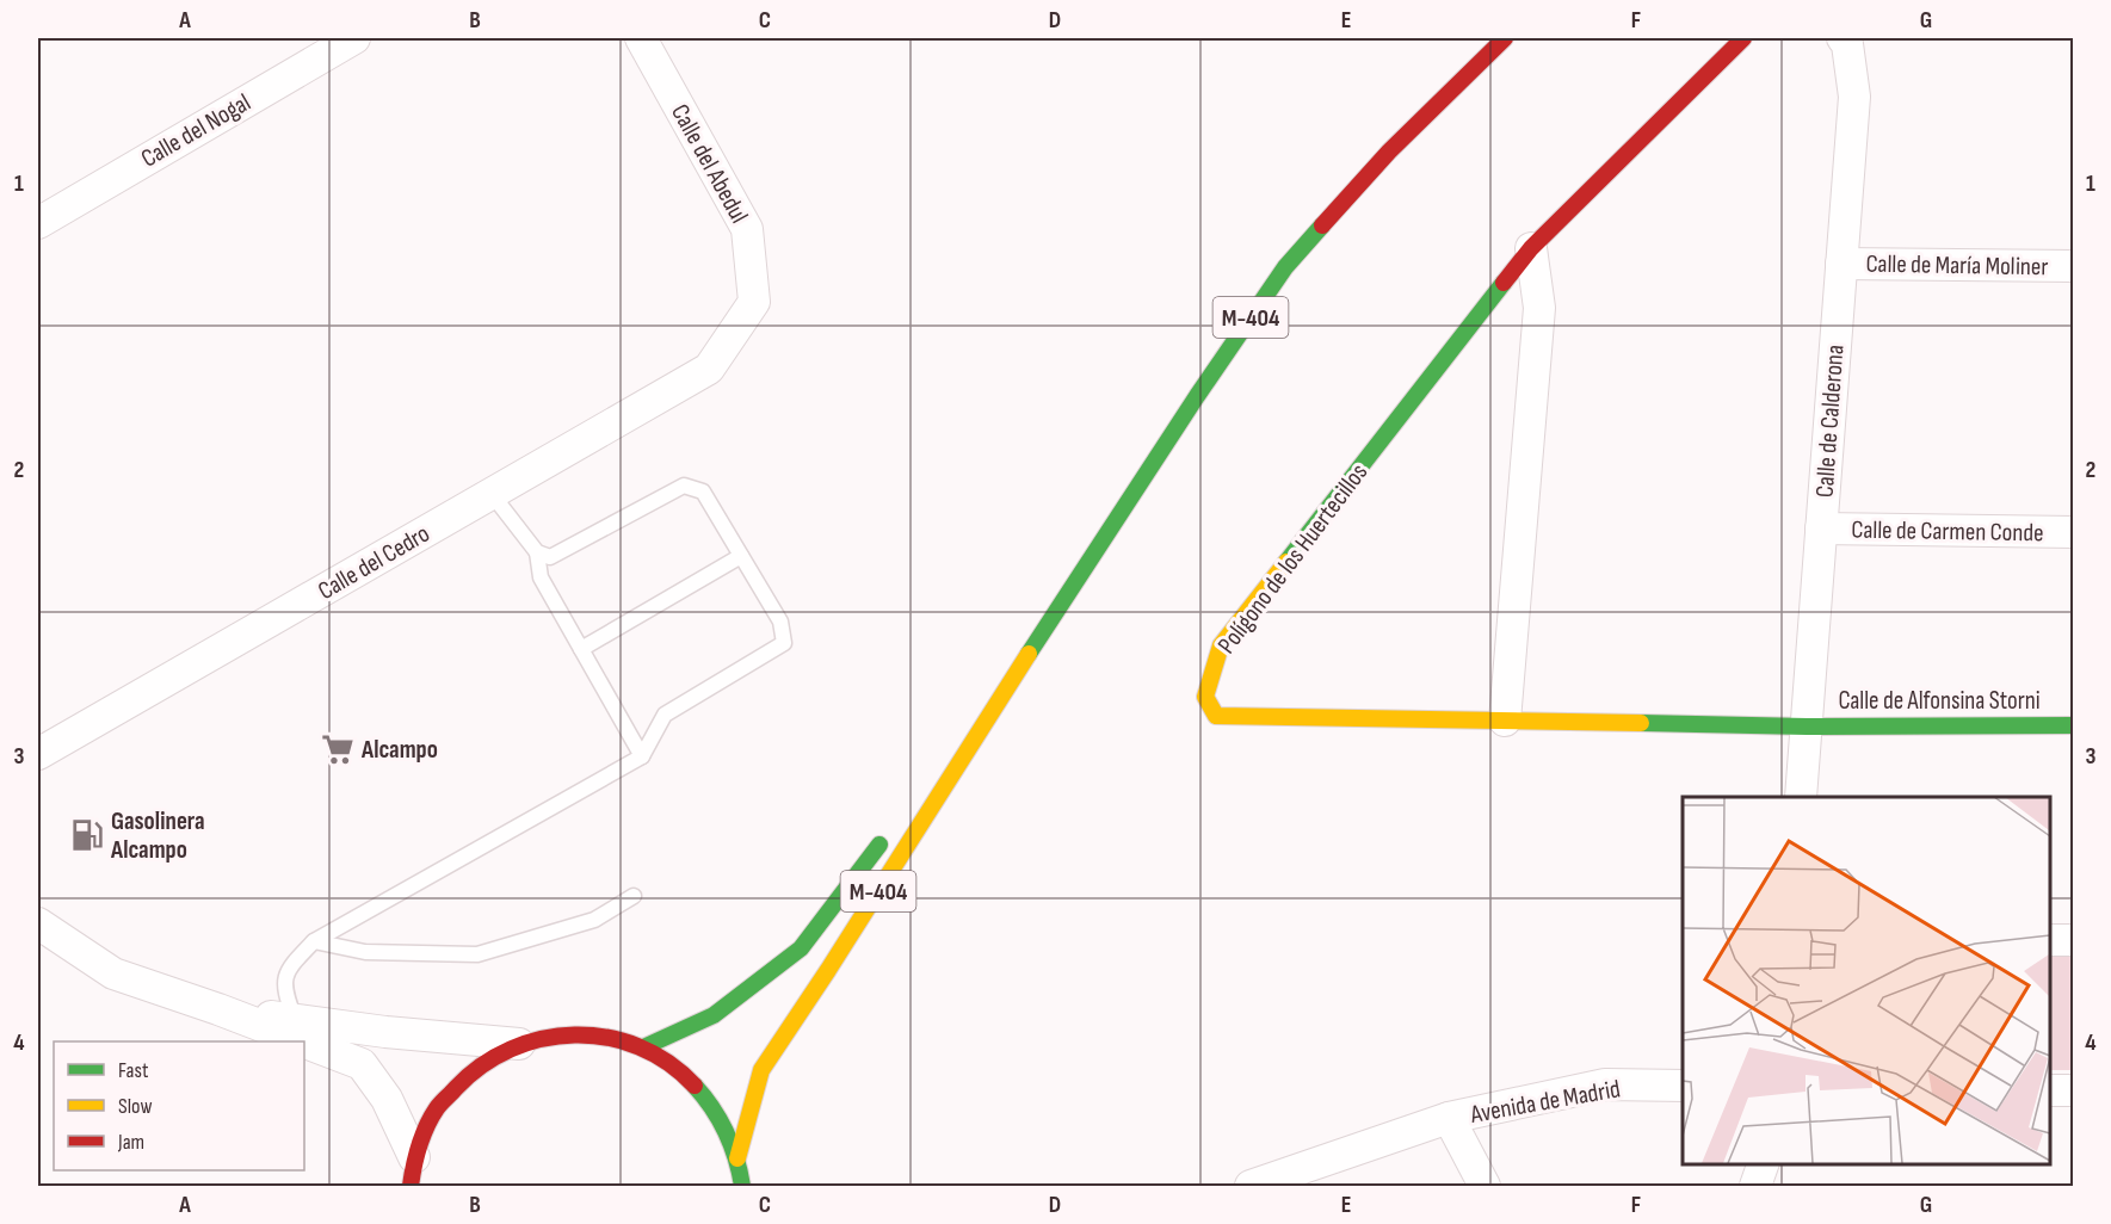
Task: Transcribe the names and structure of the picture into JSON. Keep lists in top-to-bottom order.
{
  "streets": {
    "main road": ["M-404", "Polígono de los Huertecillos", "Calle de Alfonsina Storni"],
    "street": [
      "Calle del Nogal",
      "Calle del Abedul",
      "Calle de María Moliner",
      "Calle de Calderona",
      "Calle de Carmen Conde",
      "Calle del Cedro",
      "Avenida de Madrid"
    ]
  },
  "crossings": [
    ["Calle del Abedul", "Calle del Cedro"],
    ["Calle de María Moliner", "Calle de Calderona"],
    ["Calle de Calderona", "Calle de Carmen Conde"],
    ["Calle de Calderona", "Polígono de los Huertecillos"],
    ["Calle de Calderona", "Calle de Alfonsina Storni"],
    ["Polígono de los Huertecillos", "Calle de Alfonsina Storni"]
  ],
  "places": {
    "supermarket": ["Alcampo"],
    "fuel station": ["Gasolinera Alcampo"]
  },
  "legend": ["Fast", "Slow", "Jam"],
  "grid": {
    "columns": [
      "A",
      "B",
      "C",
      "D",
      "E",
      "F",
      "G"
    ],
    "rows": [
      "1",
      "2",
      "3",
      "4"
    ]
  }
}
